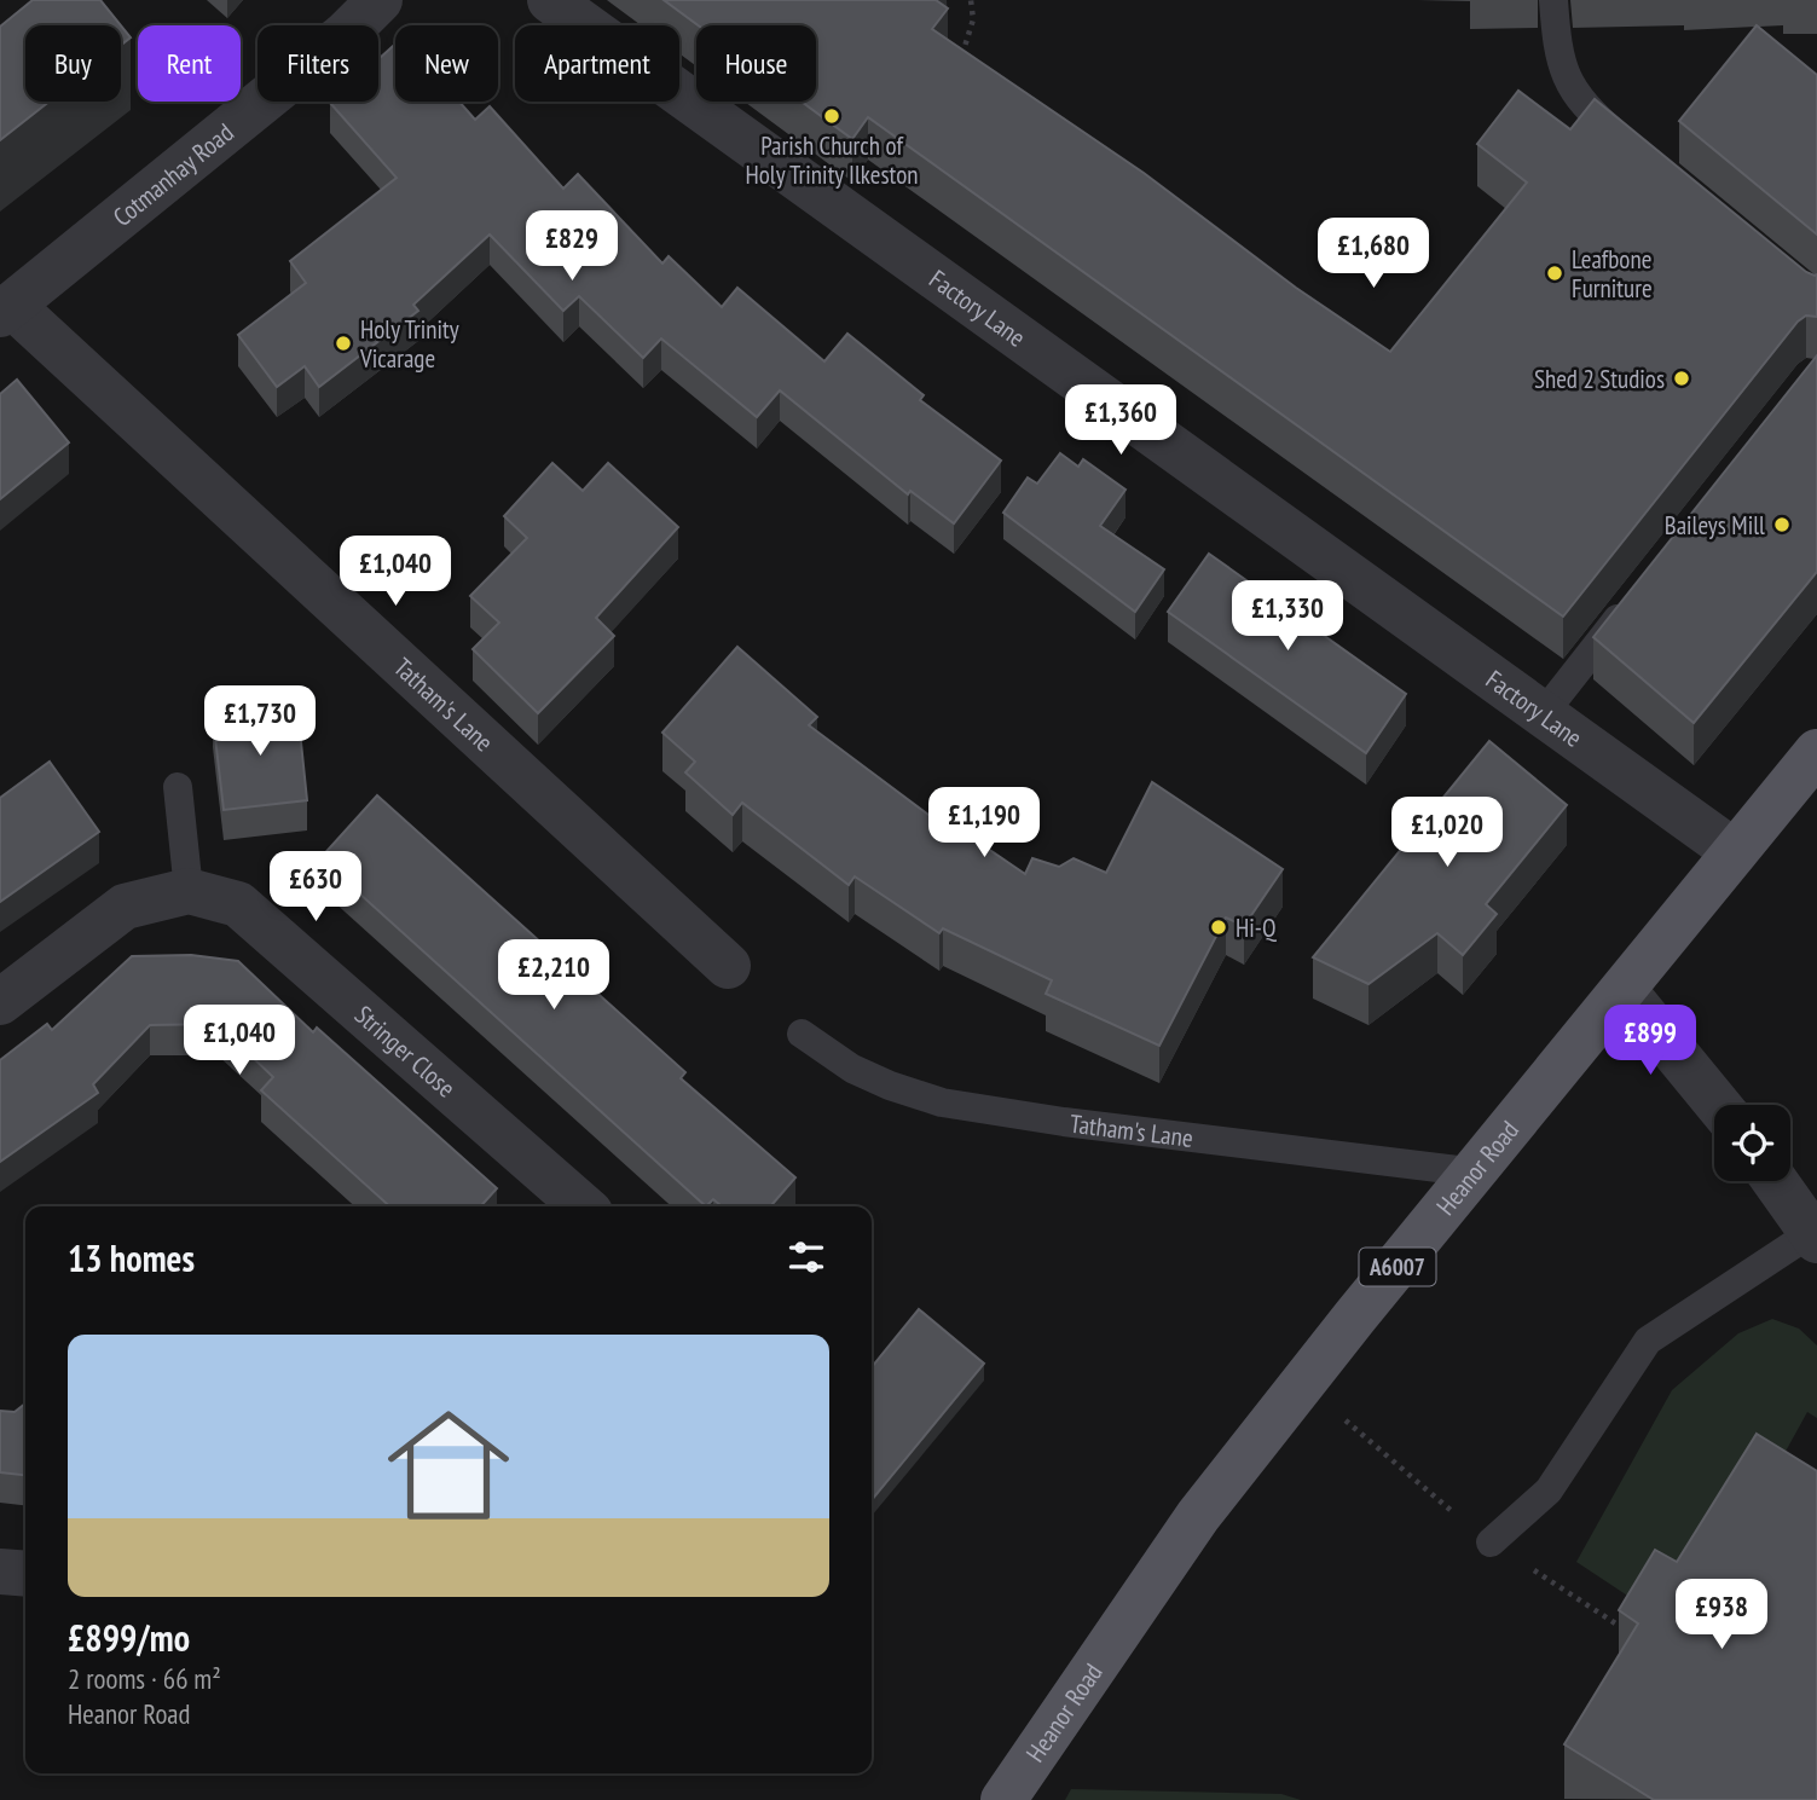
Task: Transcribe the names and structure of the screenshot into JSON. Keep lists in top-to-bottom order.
{
  "streets": {
    "main road": ["Heanor Road", "A6007"],
    "street": [
      "Cotmanhay Road",
      "Factory Lane",
      "Tatham's Lane",
      "Stringer Close"
    ]
  },
  "crossings": [
    ["Cotmanhay Road", "Tatham's Lane"],
    ["Factory Lane", "Heanor Road"],
    ["Tatham's Lane", "Heanor Road"]
  ],
  "places": [
    "Parish Church of Holy Trinity Ilkeston",
    "Leafbone Furniture",
    "Holy Trinity Vicarage",
    "Shed 2 Studios",
    "Baileys Mill",
    "Hi-Q"
  ],
  "page": {
    "chip": [
      "Buy",
      "Rent",
      "Filters",
      "New",
      "Apartment",
      "House"
    ],
    "price": [
      "£829",
      "£1,680",
      "£1,360",
      "£1,040",
      "£1,330",
      "£1,730",
      "£1,190",
      "£1,020",
      "£630",
      "£2,210",
      "£1,040",
      "£899",
      "£938"
    ],
    "heading": "13 homes",
    "list": [
      {
        "name": "£899/mo",
        "note": "2 rooms · 66 m² · Heanor Road"
      }
    ]
  }
}
